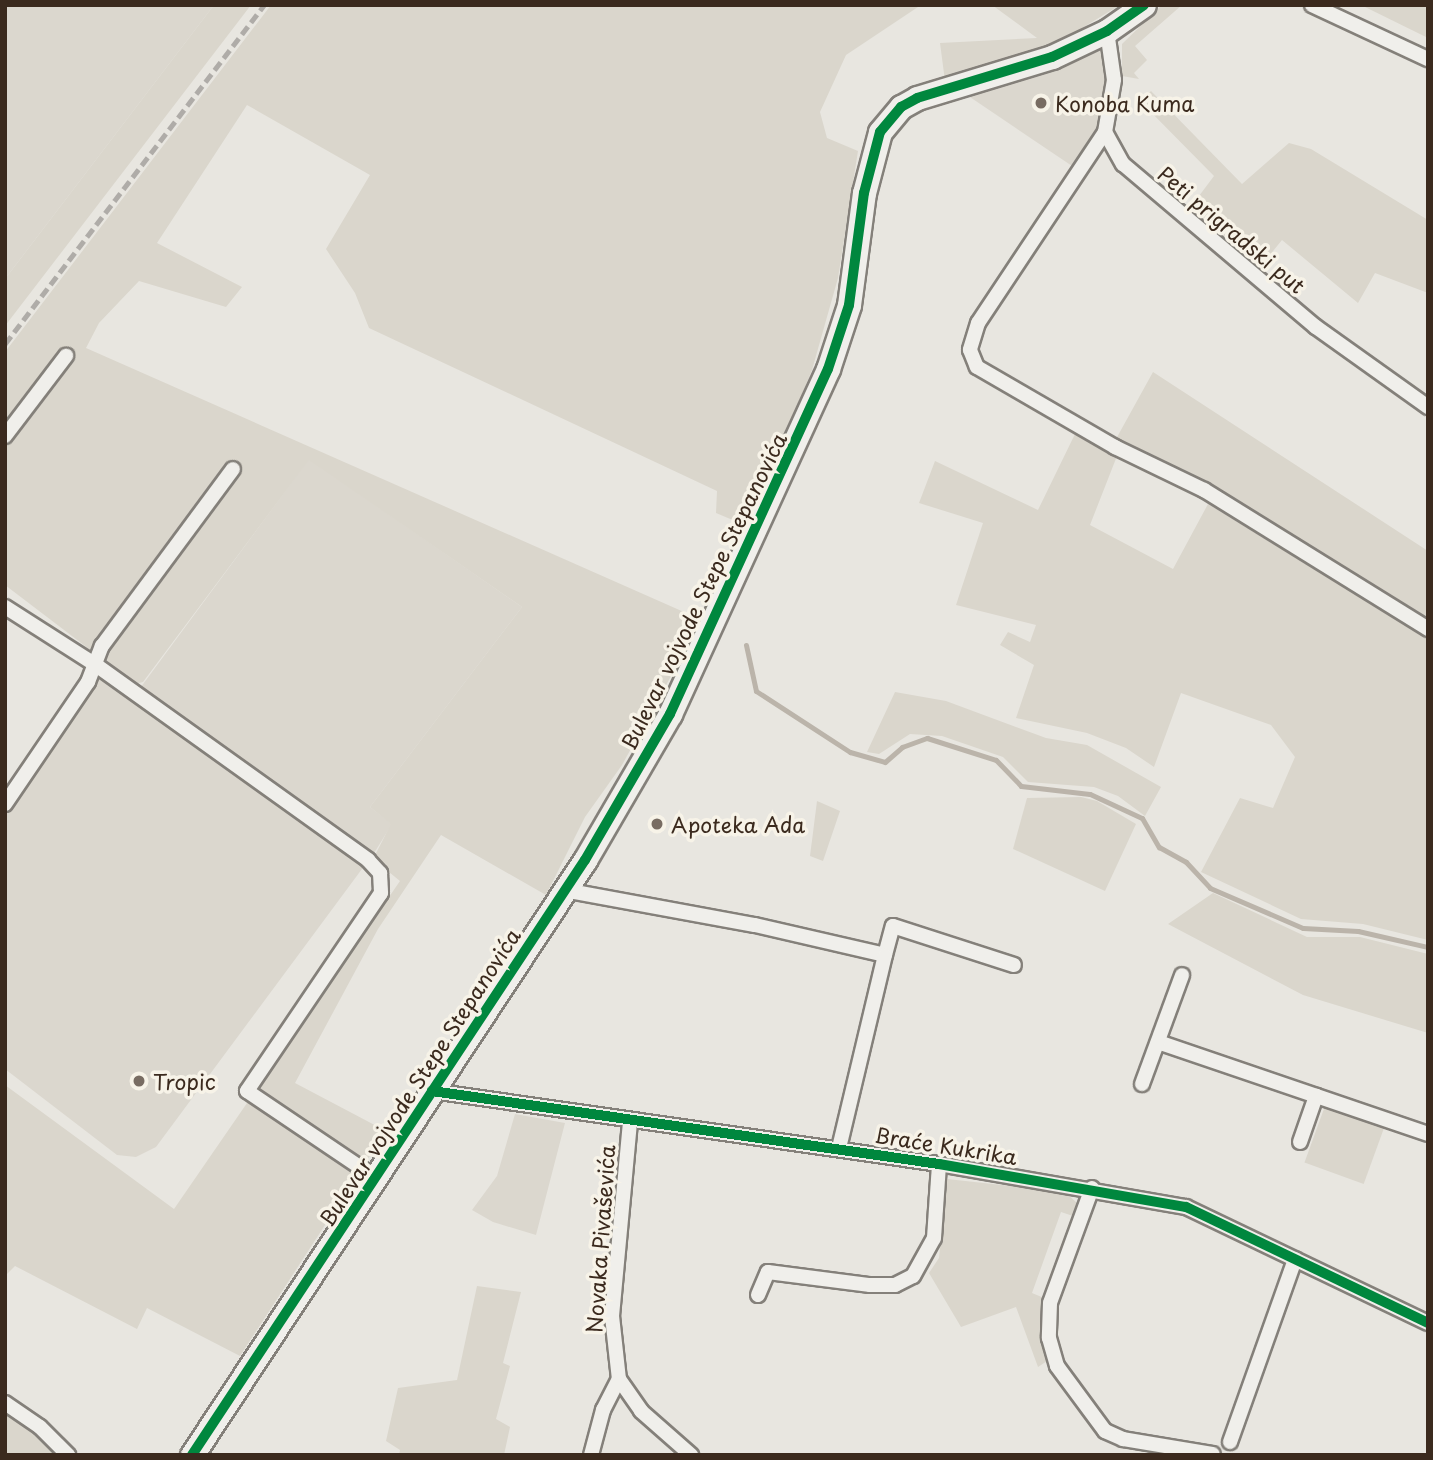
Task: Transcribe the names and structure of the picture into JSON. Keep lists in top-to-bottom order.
{
  "streets": {
    "main road": ["Bulevar vojvode Stepe Stepanovića"],
    "street": ["Peti prigradski put", "Braće Kukrika", "Novaka Pivaševića"]
  },
  "crossings": [
    ["Bulevar vojvode Stepe Stepanovića", "Braće Kukrika"],
    ["Braće Kukrika", "Novaka Pivaševića"]
  ],
  "places": ["Konoba Kuma", "Apoteka Ada", "Tropic"]
}
